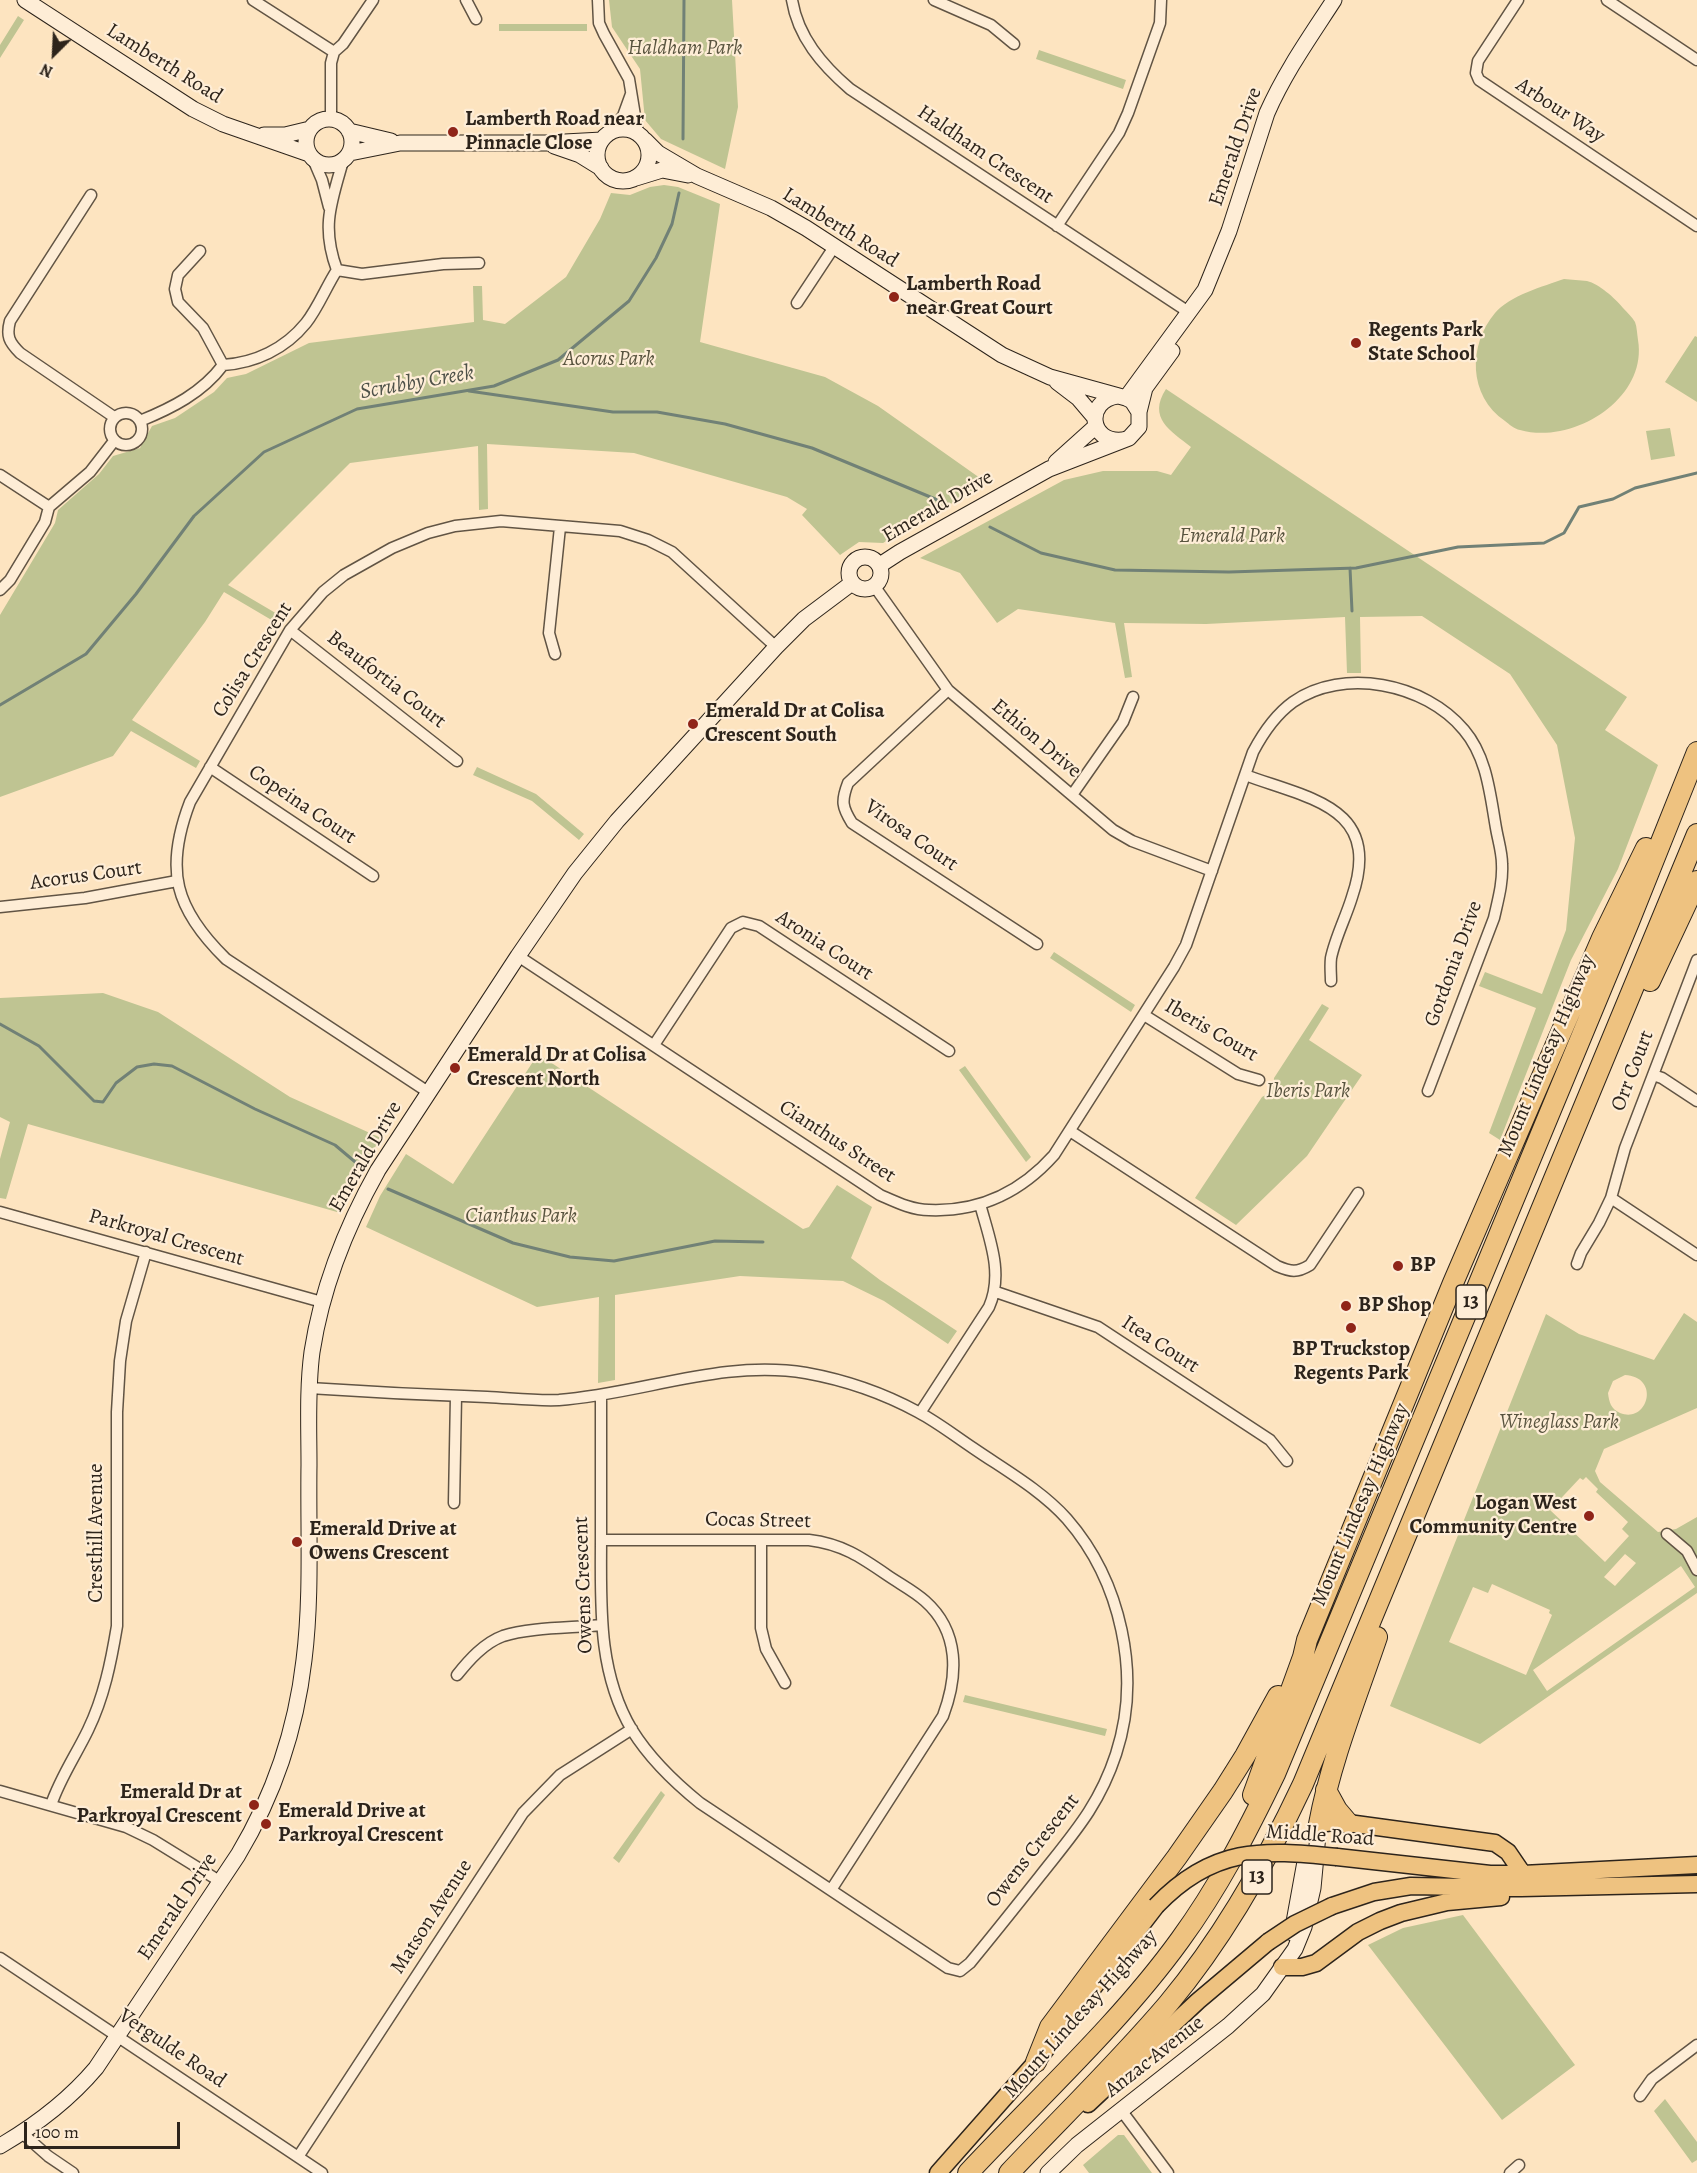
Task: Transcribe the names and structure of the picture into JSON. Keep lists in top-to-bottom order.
{
  "streets": {
    "highway": ["Mount Lindesay Highway", "13"],
    "main road": ["Middle Road"],
    "street": [
      "Lamberth Road",
      "Arbour Way",
      "Emerald Drive",
      "Haldham Crescent",
      "Colisa Crescent",
      "Beaufortia Court",
      "Ethion Drive",
      "Copeina Court",
      "Virosa Court",
      "Acorus Court",
      "Aronia Court",
      "Gordonia Drive",
      "Iberis Court",
      "Orr Court",
      "Cianthus Street",
      "Parkroyal Crescent",
      "Itea Court",
      "Cocas Street",
      "Cresthill Avenue",
      "Owens Crescent",
      "Matson Avenue",
      "Vergulde Road",
      "Anzac Avenue"
    ]
  },
  "crossings": [
    ["Lamberth Road", "Emerald Drive"],
    ["Emerald Drive", "Haldham Crescent"],
    ["Emerald Drive", "Colisa Crescent"],
    ["Emerald Drive", "Ethion Drive"],
    ["Emerald Drive", "Cianthus Street"],
    ["Emerald Drive", "Parkroyal Crescent"],
    ["Emerald Drive", "Owens Crescent"],
    ["Emerald Drive", "Vergulde Road"],
    ["Colisa Crescent", "Beaufortia Court"],
    ["Colisa Crescent", "Copeina Court"],
    ["Colisa Crescent", "Acorus Court"],
    ["Ethion Drive", "Virosa Court"],
    ["Ethion Drive", "Gordonia Drive"],
    ["Ethion Drive", "Cianthus Street"],
    ["Aronia Court", "Cianthus Street"],
    ["Gordonia Drive", "Cianthus Street"],
    ["Iberis Court", "Cianthus Street"],
    ["Parkroyal Crescent", "Cresthill Avenue"],
    ["13", "Middle Road"],
    ["Cocas Street", "Owens Crescent"],
    ["Owens Crescent", "Matson Avenue"],
    ["Matson Avenue", "Vergulde Road"]
  ],
  "water": ["Scrubby Creek"],
  "parks": [
    "Haldham Park",
    "Acorus Park",
    "Emerald Park",
    "Iberis Park",
    "Cianthus Park",
    "Wineglass Park"
  ],
  "places": [
    "Lamberth Road near Pinnacle Close",
    "Lamberth Road near Great Court",
    "Regents Park State School",
    "Emerald Dr at Colisa Crescent South",
    "Emerald Dr at Colisa Crescent North",
    "BP",
    "BP Shop",
    "BP Truckstop Regents Park",
    "Logan West Community Centre",
    "Emerald Drive at Owens Crescent",
    "Emerald Dr at Parkroyal Crescent",
    "Emerald Drive at Parkroyal Crescent"
  ],
  "scale_bar": "100 m",
  "north": "bottom left"
}
